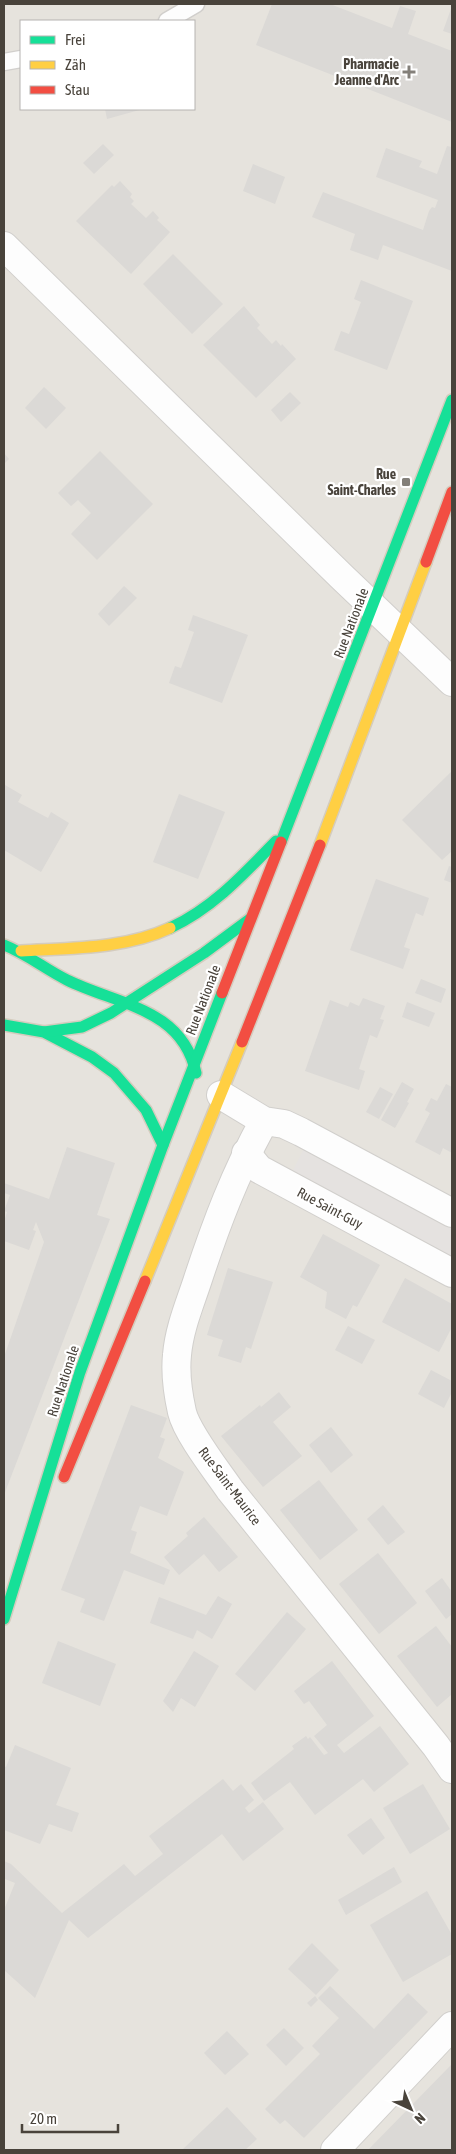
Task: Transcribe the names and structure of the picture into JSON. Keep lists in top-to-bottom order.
{
  "streets": {
    "main road": ["Rue Nationale"],
    "street": ["Rue Saint-Guy", "Rue Saint-Maurice"]
  },
  "crossings": [
    ["Rue Saint-Guy", "Rue Saint-Maurice"]
  ],
  "places": {
    "health": ["Pharmacie Jeanne d'Arc"],
    "transit": ["Rue Saint-Charles"]
  },
  "legend": ["Frei", "Zäh", "Stau"],
  "scale_bar": "20 m",
  "north": "bottom right"
}
